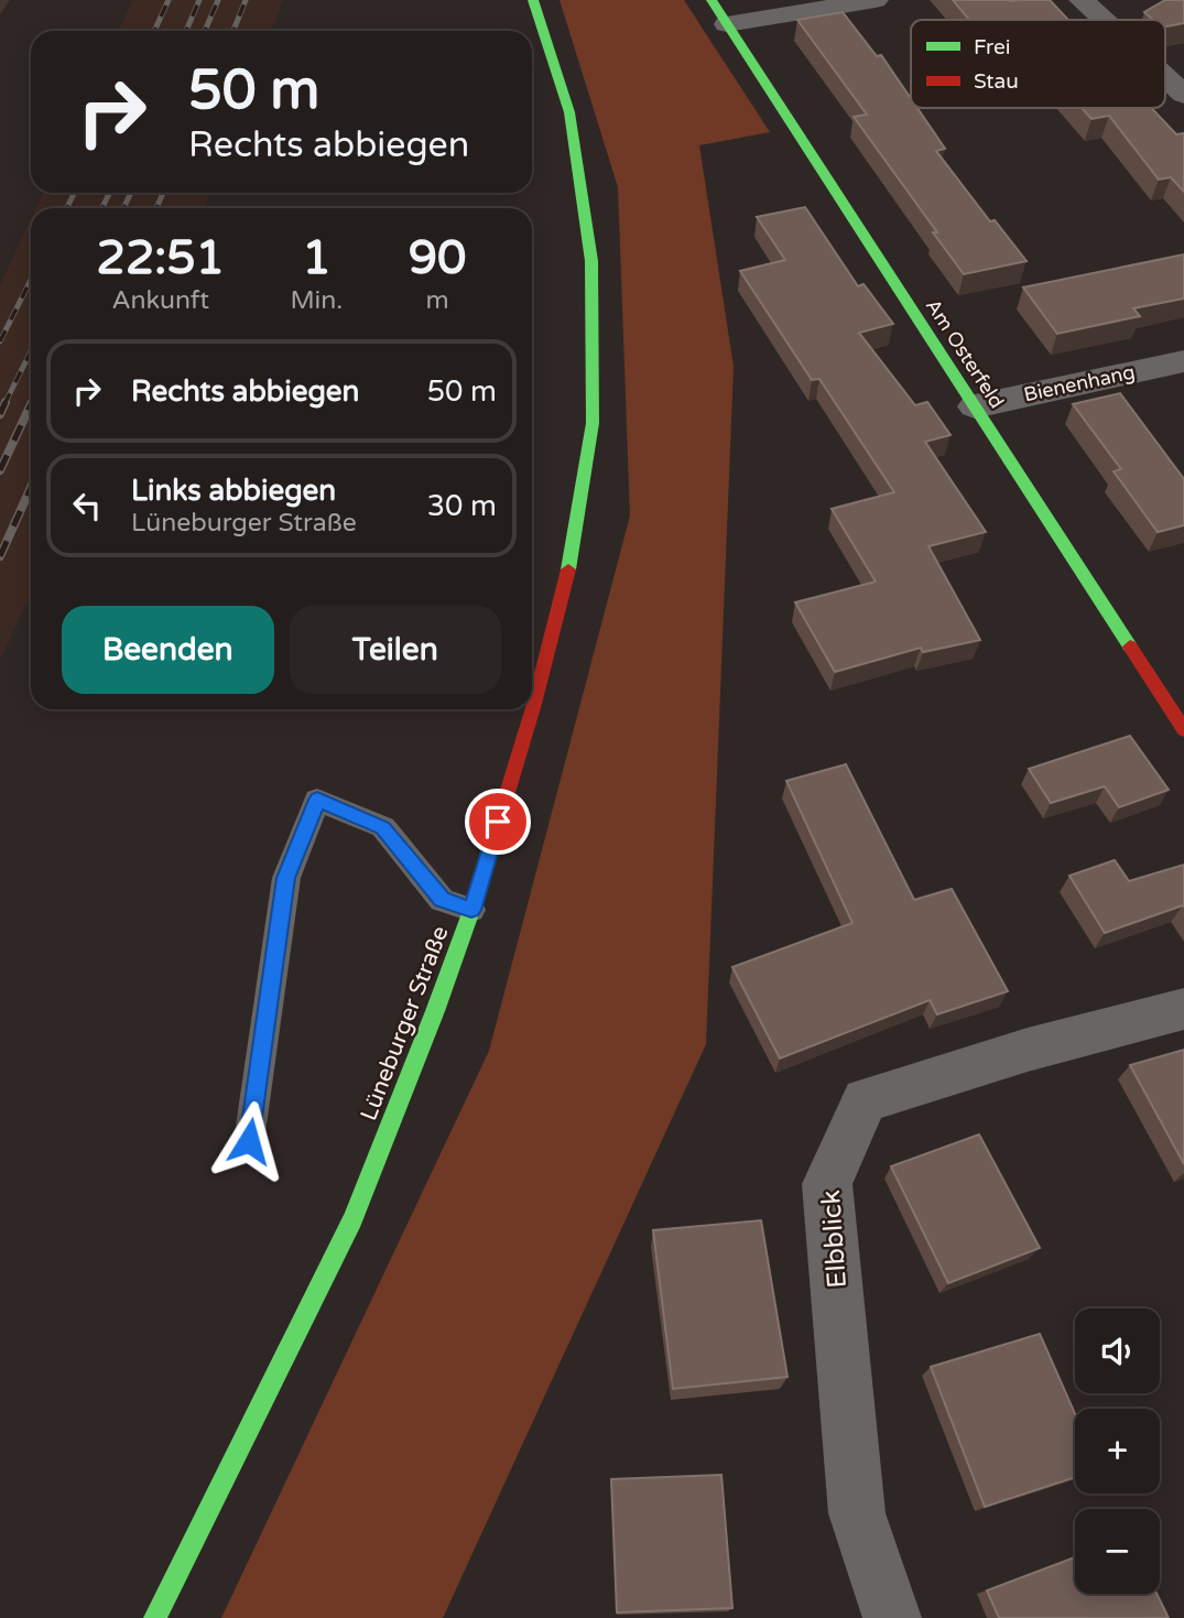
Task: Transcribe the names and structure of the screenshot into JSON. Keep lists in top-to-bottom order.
{
  "streets": {
    "main road": ["Am Osterfeld", "Lüneburger Straße"],
    "street": ["Bienenhang", "Elbblick"]
  },
  "crossings": [
    ["Am Osterfeld", "Bienenhang"]
  ],
  "legend": ["Frei", "Stau"],
  "page": {
    "turn": ["50 m", "Rechts abbiegen"],
    "eta": [
      "22:51",
      "Ankunft",
      "1",
      "Min.",
      "90",
      "m"
    ],
    "list": [
      {
        "name": "Rechts abbiegen",
        "value": "50 m"
      },
      {
        "name": "Links abbiegen",
        "note": "Lüneburger Straße",
        "value": "30 m"
      }
    ],
    "buttons": ["Beenden", "Teilen"],
    "map_buttons": ["+", "−"]
  }
}
